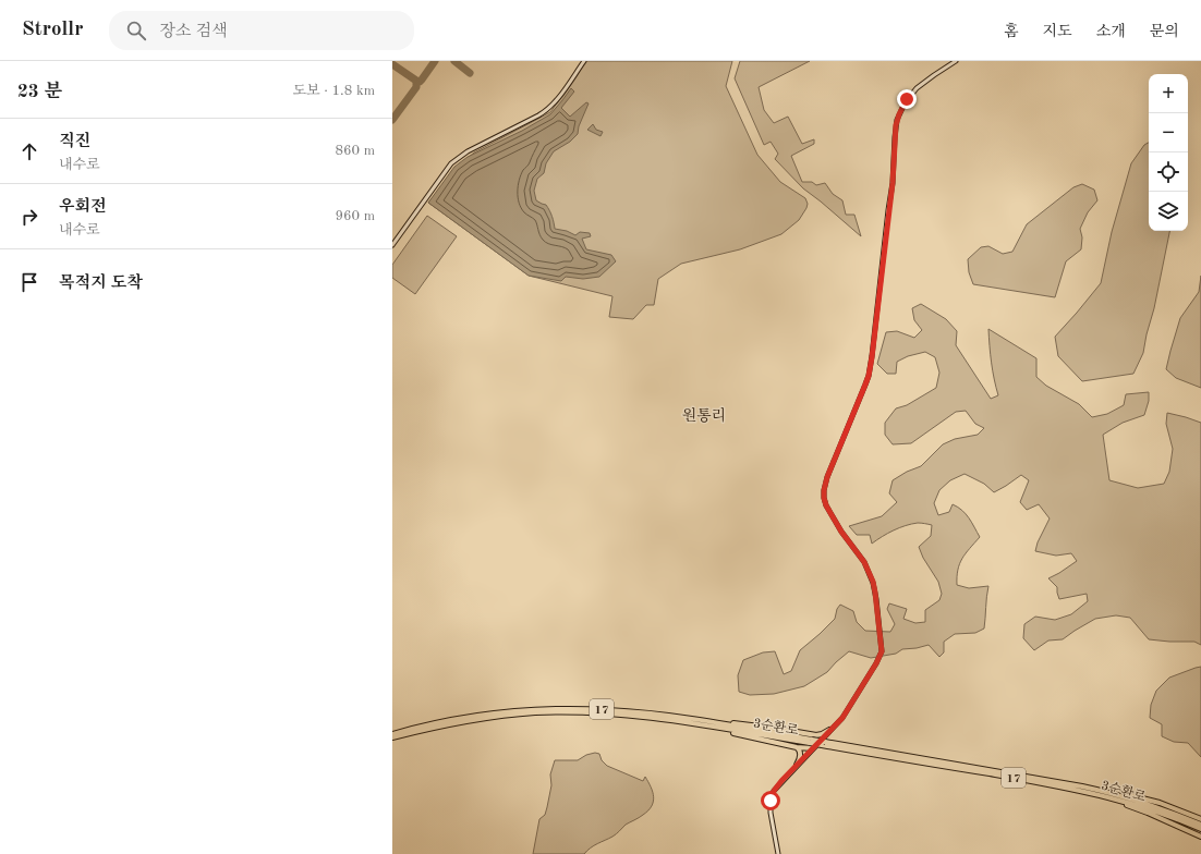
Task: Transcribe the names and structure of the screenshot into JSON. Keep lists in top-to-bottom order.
{
  "streets": {
    "highway": ["17", "3순환로"]
  },
  "districts": ["원통리"],
  "page": {
    "header": "Strollr",
    "search": "장소 검색",
    "nav": [
      "홈",
      "지도",
      "소개",
      "문의"
    ],
    "heading": ["23 분", "도보 · 1.8 km"],
    "map_buttons": ["+", "−"],
    "list": [
      ["직진", "내수로", "860 m"],
      ["우회전", "내수로", "960 m"],
      "목적지 도착"
    ]
  }
}
